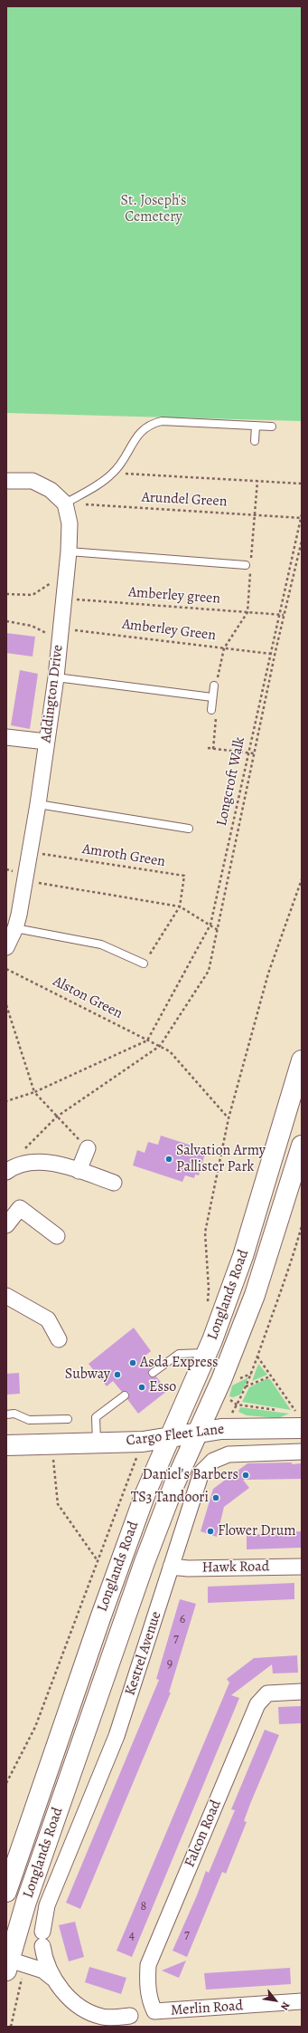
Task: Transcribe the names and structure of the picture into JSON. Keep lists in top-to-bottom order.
{
  "streets": {
    "main road": ["Longlands Road", "Cargo Fleet Lane"],
    "street": [
      "Addington Drive",
      "Hawk Road",
      "Kestrel Avenue",
      "Falcon Road",
      "Merlin Road"
    ],
    "path": [
      "Arundel Green",
      "Amberley green",
      "Amberley Green",
      "Longcroft Walk",
      "Amroth Green",
      "Alston Green"
    ]
  },
  "crossings": [
    ["Arundel Green", "Addington Drive"],
    ["Arundel Green", "Longcroft Walk"],
    ["Amberley green", "Addington Drive"],
    ["Amberley green", "Longcroft Walk"],
    ["Amberley Green", "Addington Drive"],
    ["Amberley Green", "Longcroft Walk"],
    ["Addington Drive", "Amroth Green"],
    ["Longcroft Walk", "Alston Green"],
    ["Longlands Road", "Cargo Fleet Lane"],
    ["Hawk Road", "Kestrel Avenue"],
    ["Falcon Road", "Merlin Road"]
  ],
  "parks": ["St. Joseph's Cemetery"],
  "places": [
    "Salvation Army Pallister Park",
    "Asda Express",
    "Subway",
    "Esso",
    "Daniel's Barbers",
    "TS3 Tandoori",
    "Flower Drum"
  ],
  "house_numbers": [
    "6",
    "7",
    "9",
    "8",
    "4",
    "7"
  ],
  "north": "bottom right"
}
